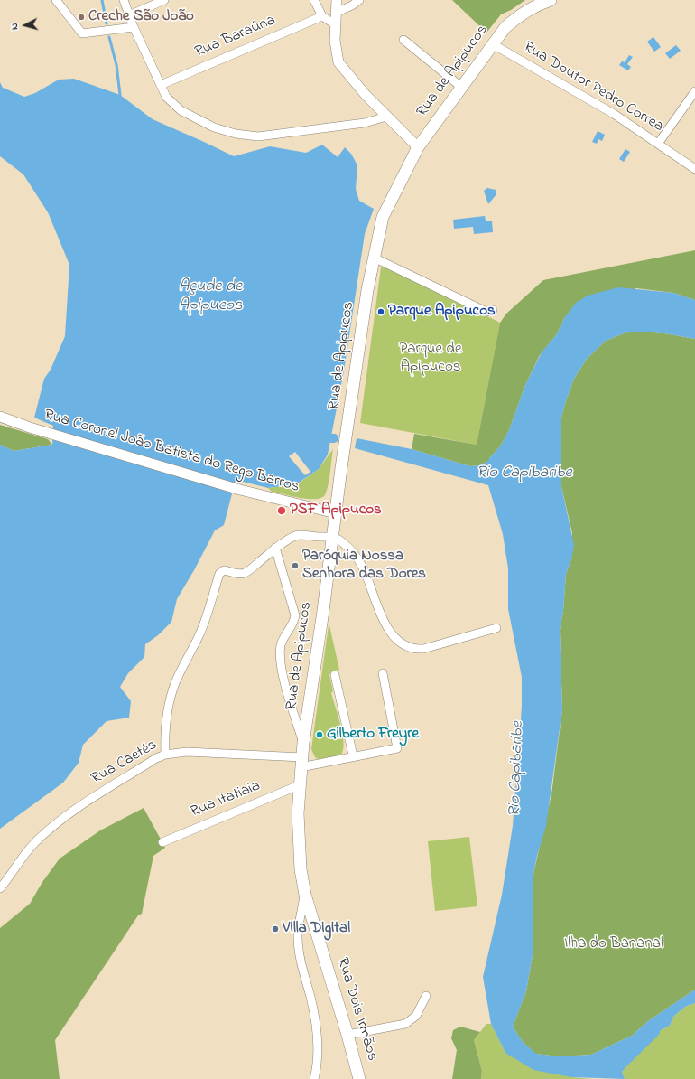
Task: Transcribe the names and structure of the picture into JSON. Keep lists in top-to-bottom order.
{
  "streets": {
    "main road": ["Rua de Apipucos", "Rua Dois Irmãos"],
    "street": [
      "Rua Baraúna",
      "Rua Doutor Pedro Correa",
      "Rua Coronel João Batista do Rego Barros",
      "Rua Caetés",
      "Rua Itatiaia"
    ]
  },
  "crossings": [
    ["Rua de Apipucos", "Rua Doutor Pedro Correa"],
    ["Rua de Apipucos", "Rua Coronel João Batista do Rego Barros"],
    ["Rua de Apipucos", "Rua Caetés"],
    ["Rua de Apipucos", "Rua Itatiaia"],
    ["Rua de Apipucos", "Rua Dois Irmãos"],
    ["Rua Caetés", "Rua Itatiaia"],
    ["Rua Caetés", "Rua Dois Irmãos"],
    ["Rua Itatiaia", "Rua Dois Irmãos"]
  ],
  "water": ["Açude de Apipucos", "Rio Capibaribe"],
  "parks": ["Parque de Apipucos", "Ilha do Bananal"],
  "places": [
    "Creche São João",
    "Parque Apipucos",
    "PSF Apipucos",
    "Paróquia Nossa Senhora das Dores",
    "Gilberto Freyre",
    "Villa Digital"
  ],
  "north": "left"
}
